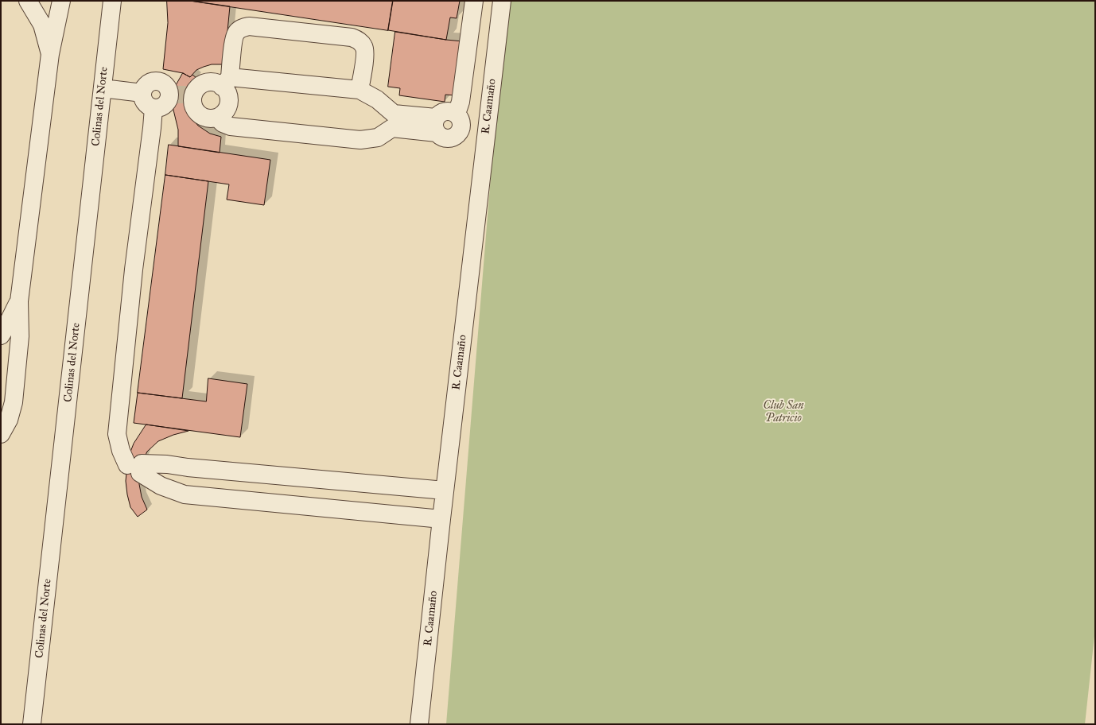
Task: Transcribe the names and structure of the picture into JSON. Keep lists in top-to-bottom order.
{
  "streets": {
    "street": ["Colinas del Norte", "R. Caamaño"]
  },
  "parks": ["Club San Patricio"]
}
